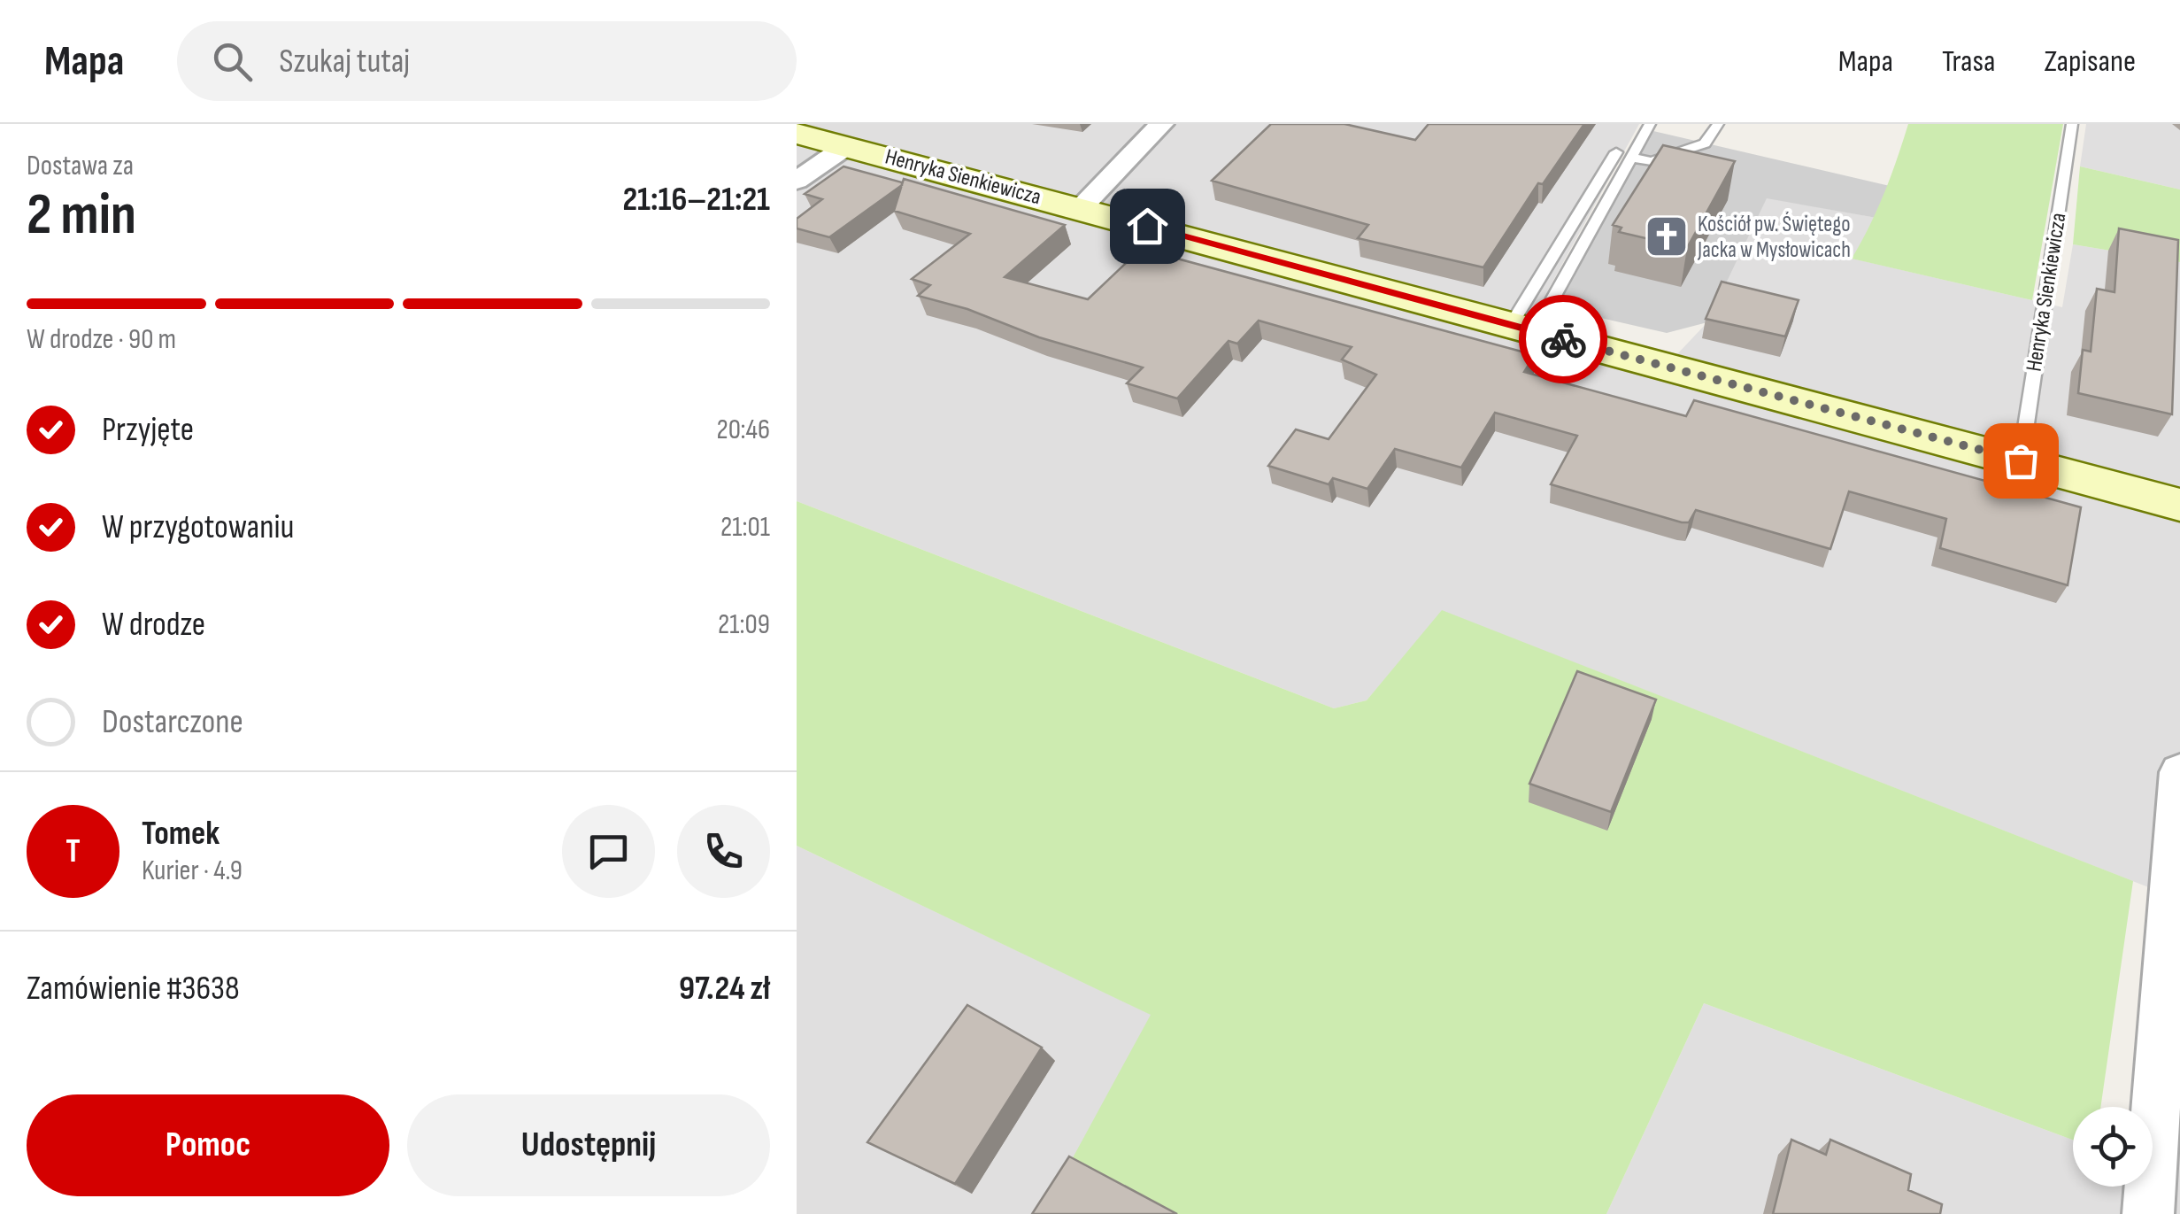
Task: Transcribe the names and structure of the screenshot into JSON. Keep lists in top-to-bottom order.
{
  "streets": {
    "street": ["Henryka Sienkiewicza"]
  },
  "places": {
    "church": ["Kościół pw. Świętego Jacka w Mysłowicach"]
  },
  "page": {
    "header": "Mapa",
    "search": "Szukaj tutaj",
    "nav": ["Mapa", "Trasa", "Zapisane"],
    "heading": ["2 min", "Dostawa za", "21:16–21:21"],
    "panel": [
      "Tomek",
      "Kurier · 4.9",
      "Zamówienie #3638",
      "97.24 zł"
    ],
    "bar": "W drodze · 90 m",
    "list": [
      ["Przyjęte", "20:46"],
      ["W przygotowaniu", "21:01"],
      ["W drodze", "21:09"],
      "Dostarczone"
    ],
    "round": "T",
    "buttons": ["Pomoc", "Udostępnij"]
  }
}
